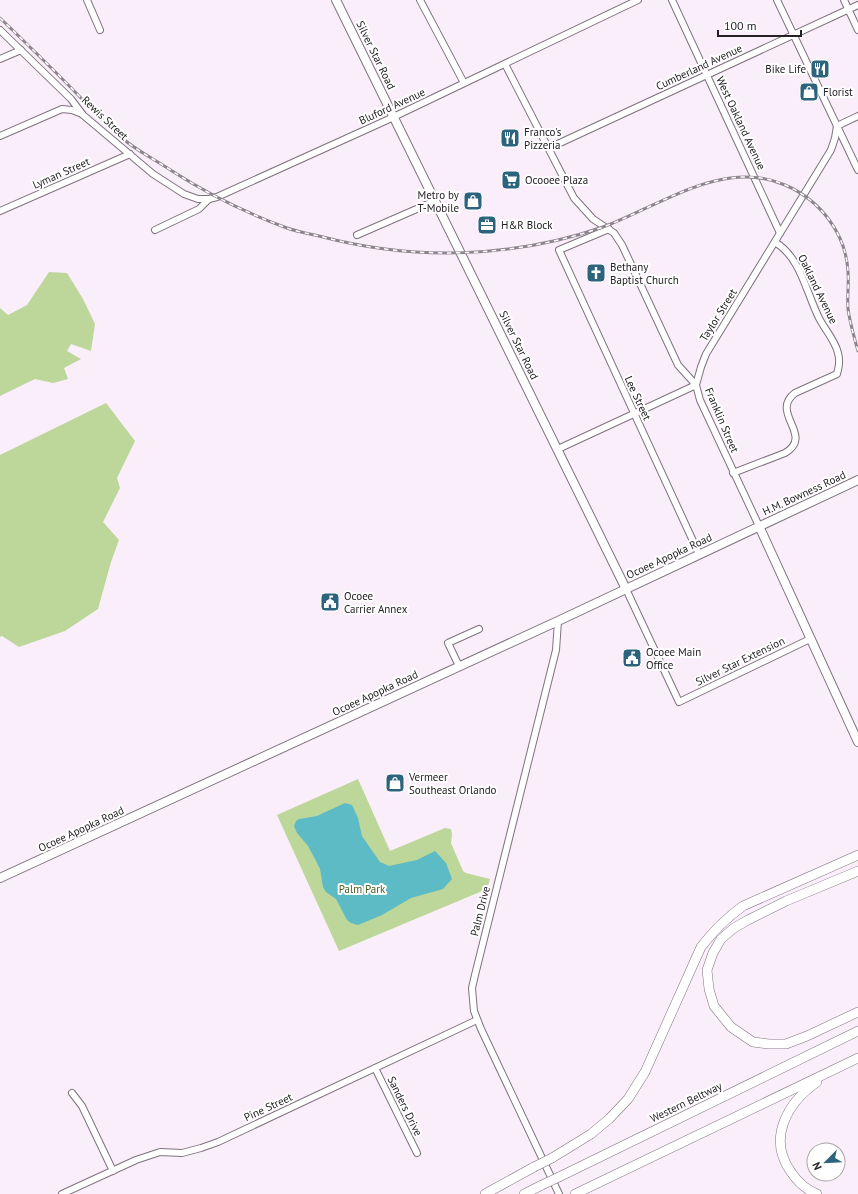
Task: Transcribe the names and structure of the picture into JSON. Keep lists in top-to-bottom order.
{
  "streets": {
    "highway": ["Western Beltway"],
    "main road": [
      "Silver Star Road",
      "Franklin Street",
      "H.M. Bowness Road",
      "Ocoee Apopka Road"
    ],
    "street": [
      "Cumberland Avenue",
      "Bluford Avenue",
      "Rewis Street",
      "West Oakland Avenue",
      "Lyman Street",
      "Oakland Avenue",
      "Taylor Street",
      "Lee Street",
      "Silver Star Extension",
      "Palm Drive",
      "Sanders Drive",
      "Pine Street"
    ]
  },
  "crossings": [
    ["Silver Star Road", "Bluford Avenue"],
    ["Silver Star Road", "Ocoee Apopka Road"],
    ["Silver Star Road", "Silver Star Extension"],
    ["Cumberland Avenue", "West Oakland Avenue"],
    ["Cumberland Avenue", "Franklin Street"],
    ["Bluford Avenue", "Rewis Street"],
    ["Bluford Avenue", "Franklin Street"],
    ["Rewis Street", "Lyman Street"],
    ["West Oakland Avenue", "Taylor Street"],
    ["Oakland Avenue", "Taylor Street"],
    ["Oakland Avenue", "Franklin Street"],
    ["Taylor Street", "Franklin Street"],
    ["Lee Street", "Franklin Street"],
    ["Lee Street", "Ocoee Apopka Road"],
    ["Franklin Street", "H.M. Bowness Road"],
    ["Franklin Street", "Ocoee Apopka Road"],
    ["Franklin Street", "Silver Star Extension"],
    ["H.M. Bowness Road", "Ocoee Apopka Road"],
    ["Ocoee Apopka Road", "Palm Drive"],
    ["Palm Drive", "Pine Street"],
    ["Sanders Drive", "Pine Street"]
  ],
  "parks": ["Palm Park"],
  "places": {
    "restaurant": ["Bike Life", "Franco's Pizzeria"],
    "shop": ["Florist", "Metro by T-Mobile", "Vermeer Southeast Orlando"],
    "supermarket": ["Ocooee Plaza"],
    "office": ["H&R Block"],
    "church": ["Bethany Baptist Church"],
    "public building": ["Ocoee Carrier Annex", "Ocoee Main Office"]
  },
  "scale_bar": "100 m",
  "north": "bottom left"
}
